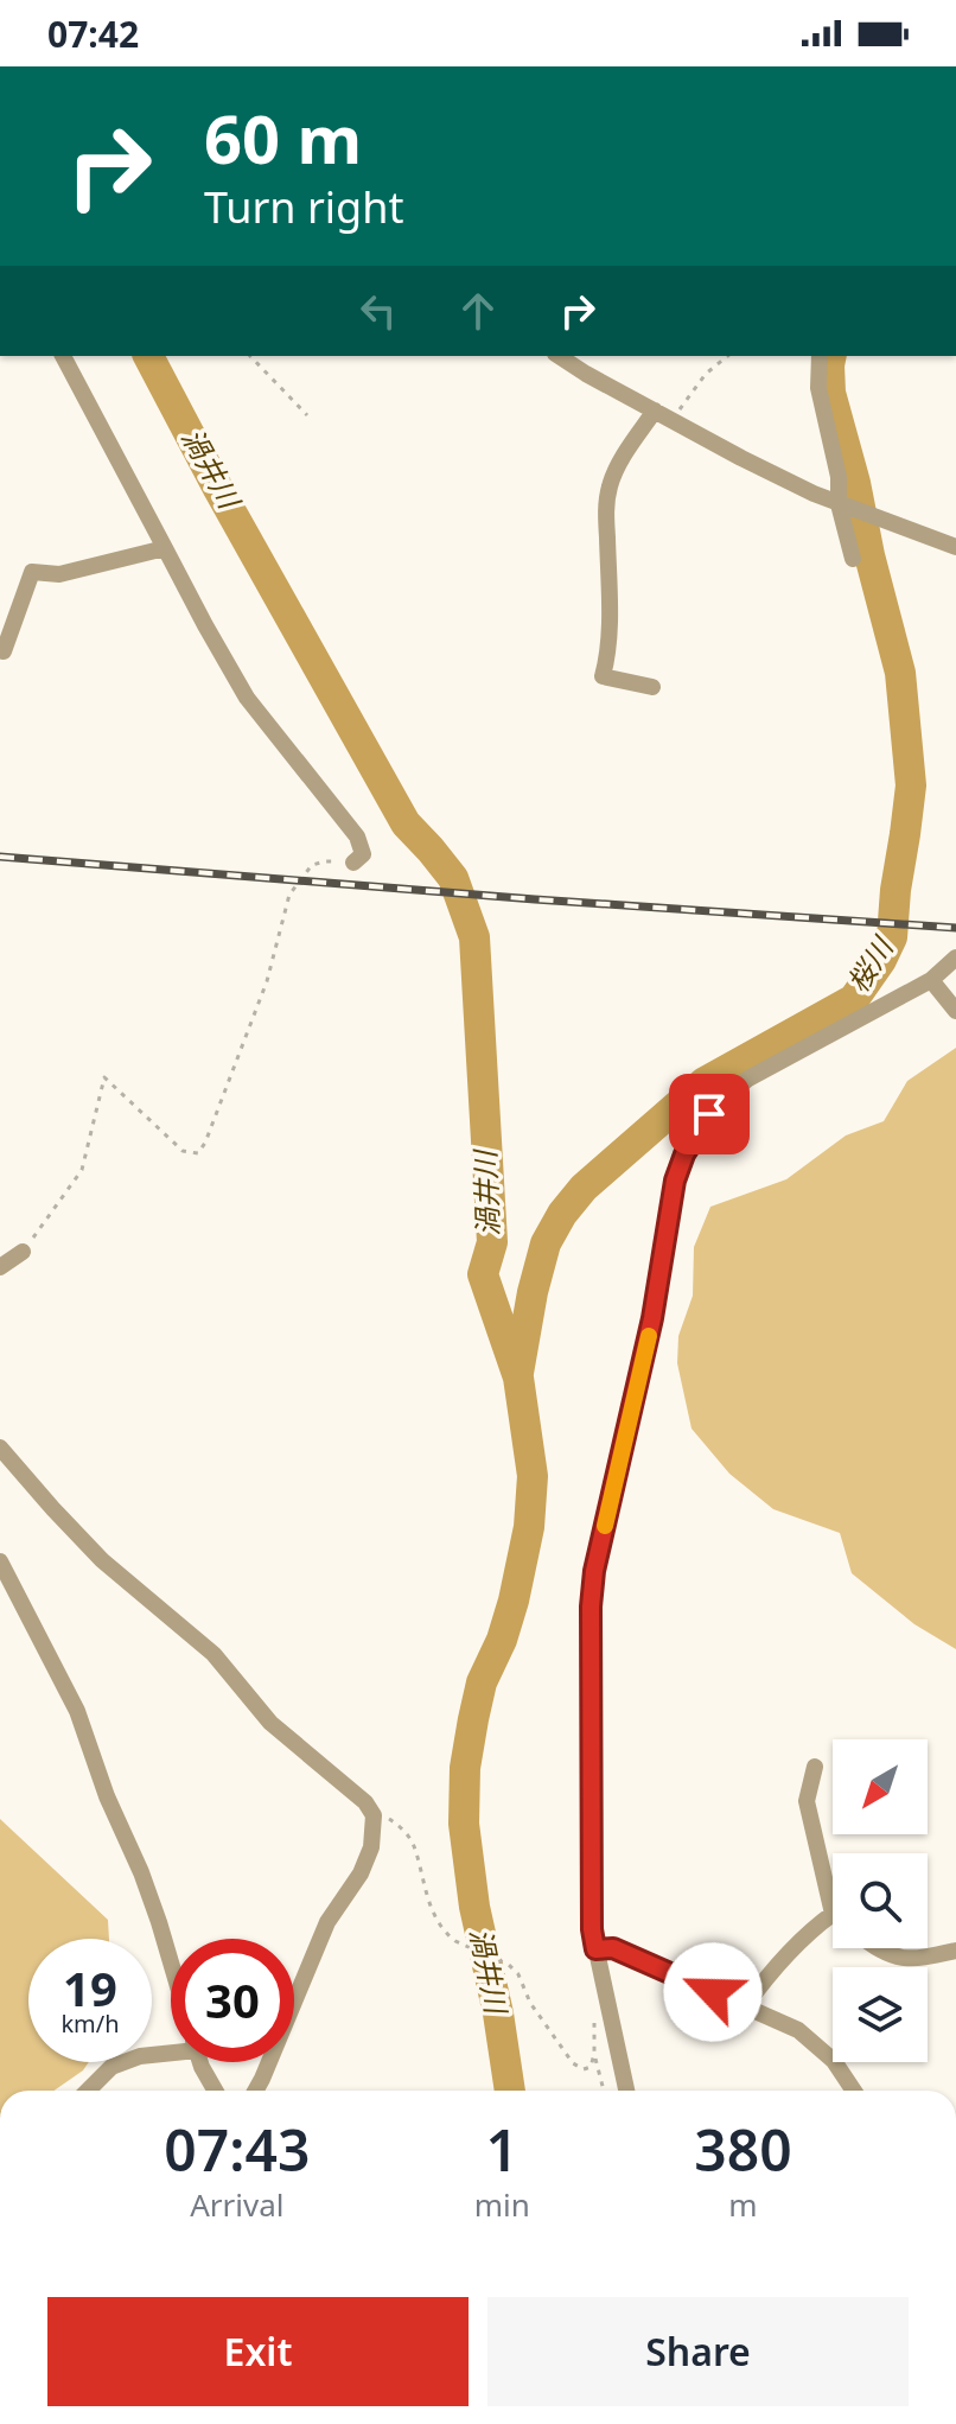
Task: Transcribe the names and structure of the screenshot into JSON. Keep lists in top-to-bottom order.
{
  "water": ["渦井川", "桜川"],
  "north": "bottom left",
  "page": {
    "status": "07:42",
    "turn": ["60 m", "Turn right"],
    "speed": "19 km/h",
    "limit": "30",
    "eta": [
      "07:43",
      "Arrival",
      "1",
      "min",
      "380",
      "m"
    ],
    "buttons": ["Exit", "Share"]
  }
}
